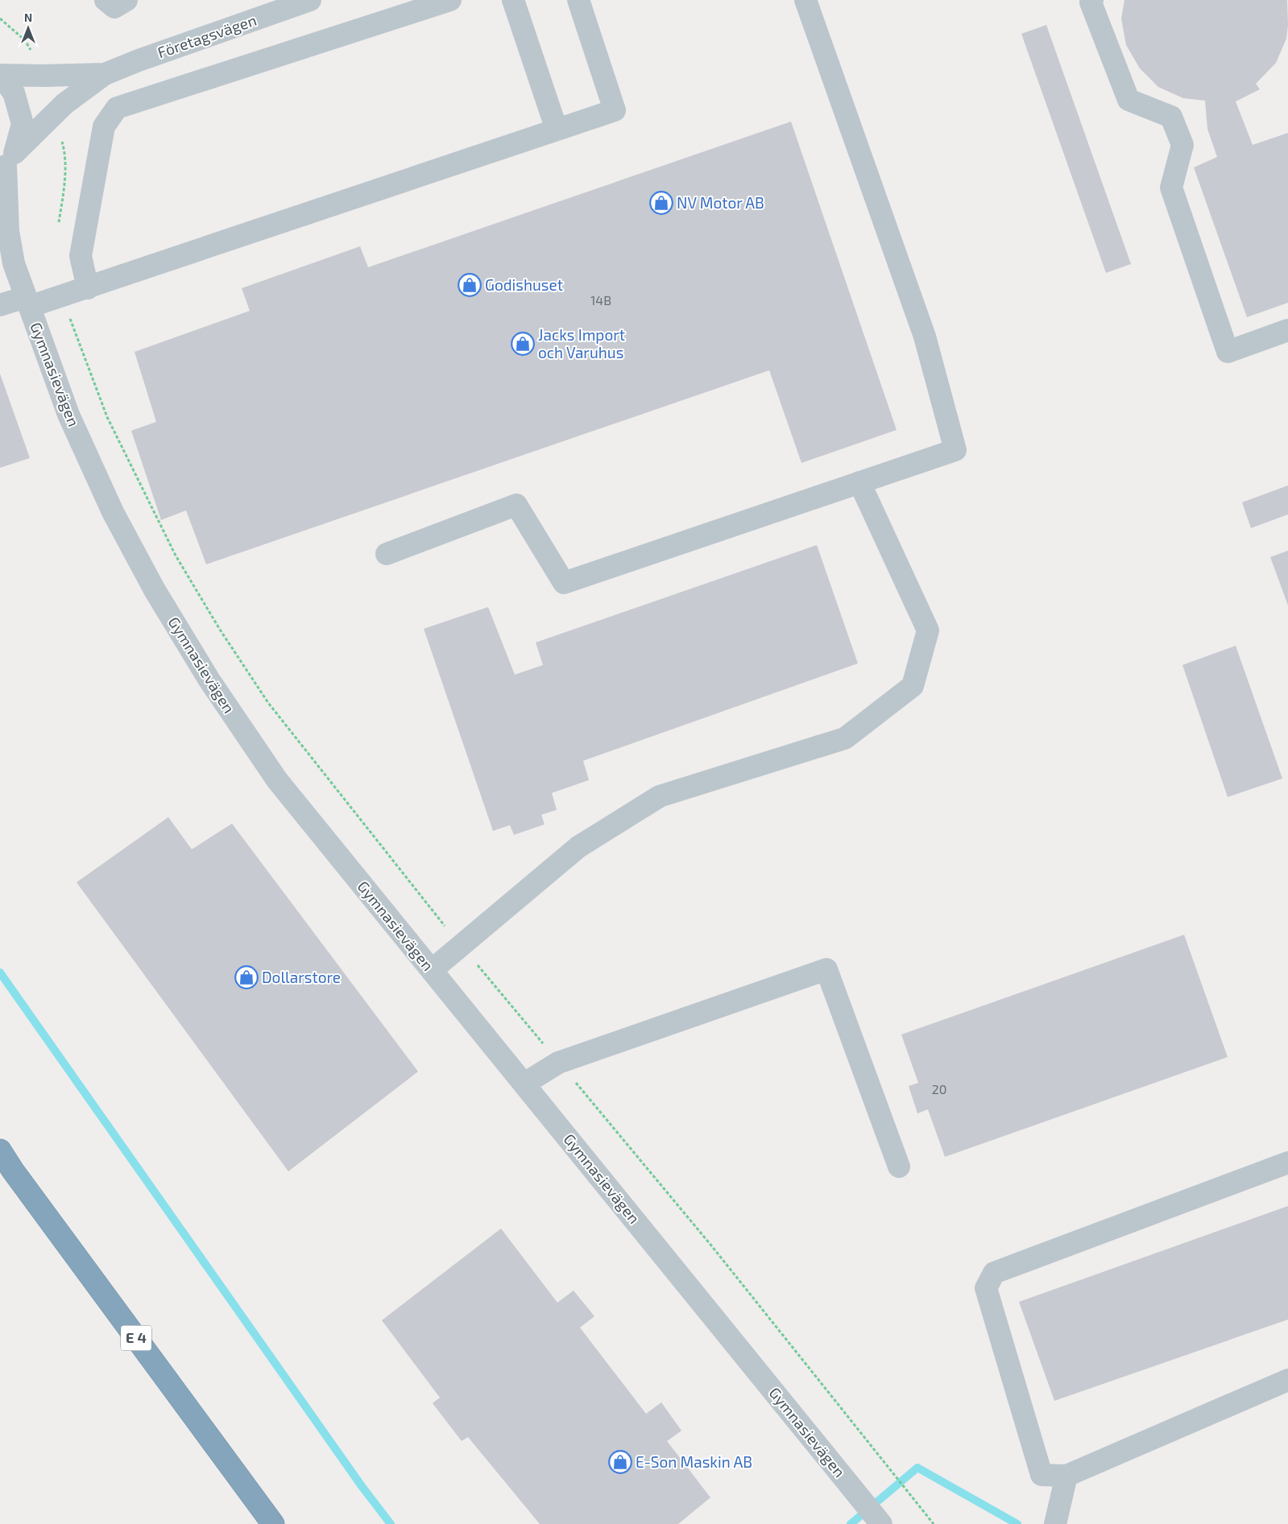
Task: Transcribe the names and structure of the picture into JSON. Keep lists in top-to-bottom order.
{
  "streets": {
    "highway": ["E 4"],
    "street": ["Företagsvägen", "Gymnasievägen"]
  },
  "places": {
    "shop": [
      "NV Motor AB",
      "Godishuset",
      "Jacks Import och Varuhus",
      "Dollarstore",
      "E-Son Maskin AB"
    ]
  },
  "house_numbers": ["14B", "20"],
  "north": "top"
}
